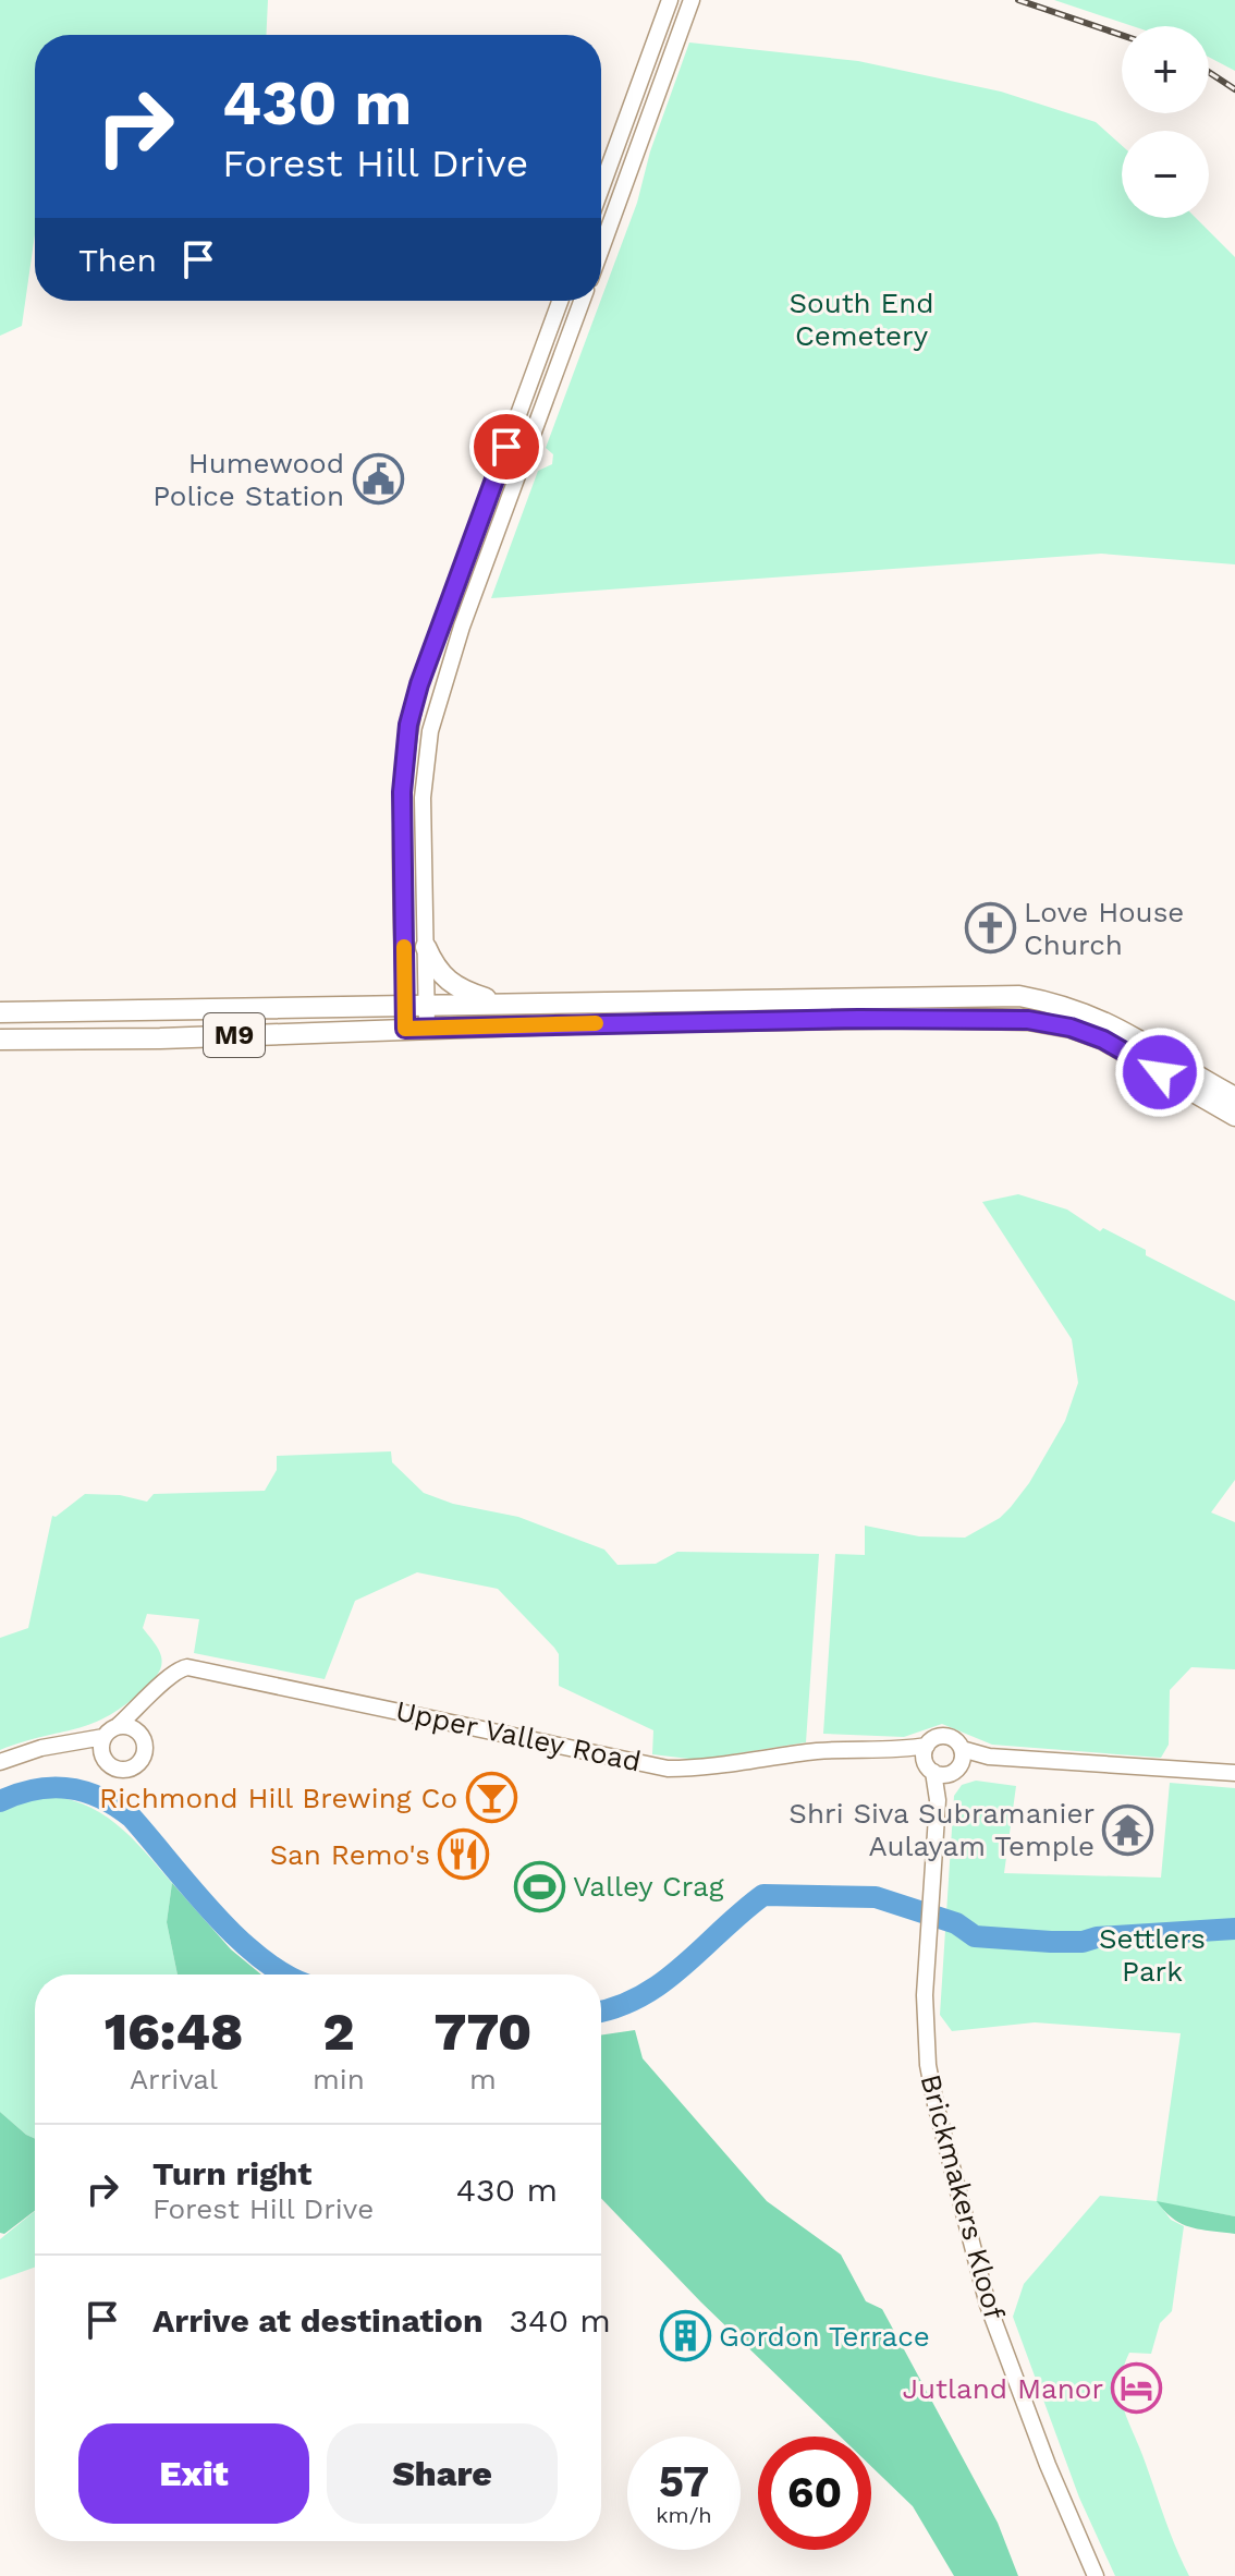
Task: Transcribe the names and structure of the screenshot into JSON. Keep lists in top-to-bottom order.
{
  "streets": {
    "main road": ["M9"],
    "street": ["Upper Valley Road", "Brickmakers Kloof"]
  },
  "crossings": [
    ["Upper Valley Road", "Brickmakers Kloof"]
  ],
  "parks": ["South End Cemetery", "Settlers Park"],
  "places": {
    "public building": ["Humewood Police Station"],
    "church": ["Love House Church"],
    "bar": ["Richmond Hill Brewing Co"],
    "temple": ["Shri Siva Subramanier Aulayam Temple"],
    "restaurant": ["San Remo's"],
    "sports": ["Valley Crag"],
    "building": ["Gordon Terrace"],
    "hotel": ["Jutland Manor"]
  },
  "page": {
    "map_buttons": ["+", "−"],
    "turn": ["430 m", "Forest Hill Drive"],
    "then": "Then",
    "eta": [
      "16:48",
      "Arrival",
      "2",
      "min",
      "770",
      "m"
    ],
    "list": [
      {
        "name": "Turn right",
        "note": "Forest Hill Drive",
        "value": "430 m"
      },
      {
        "name": "Arrive at destination",
        "value": "340 m"
      }
    ],
    "buttons": ["Exit", "Share"],
    "speed": "57 km/h",
    "limit": "60"
  }
}
